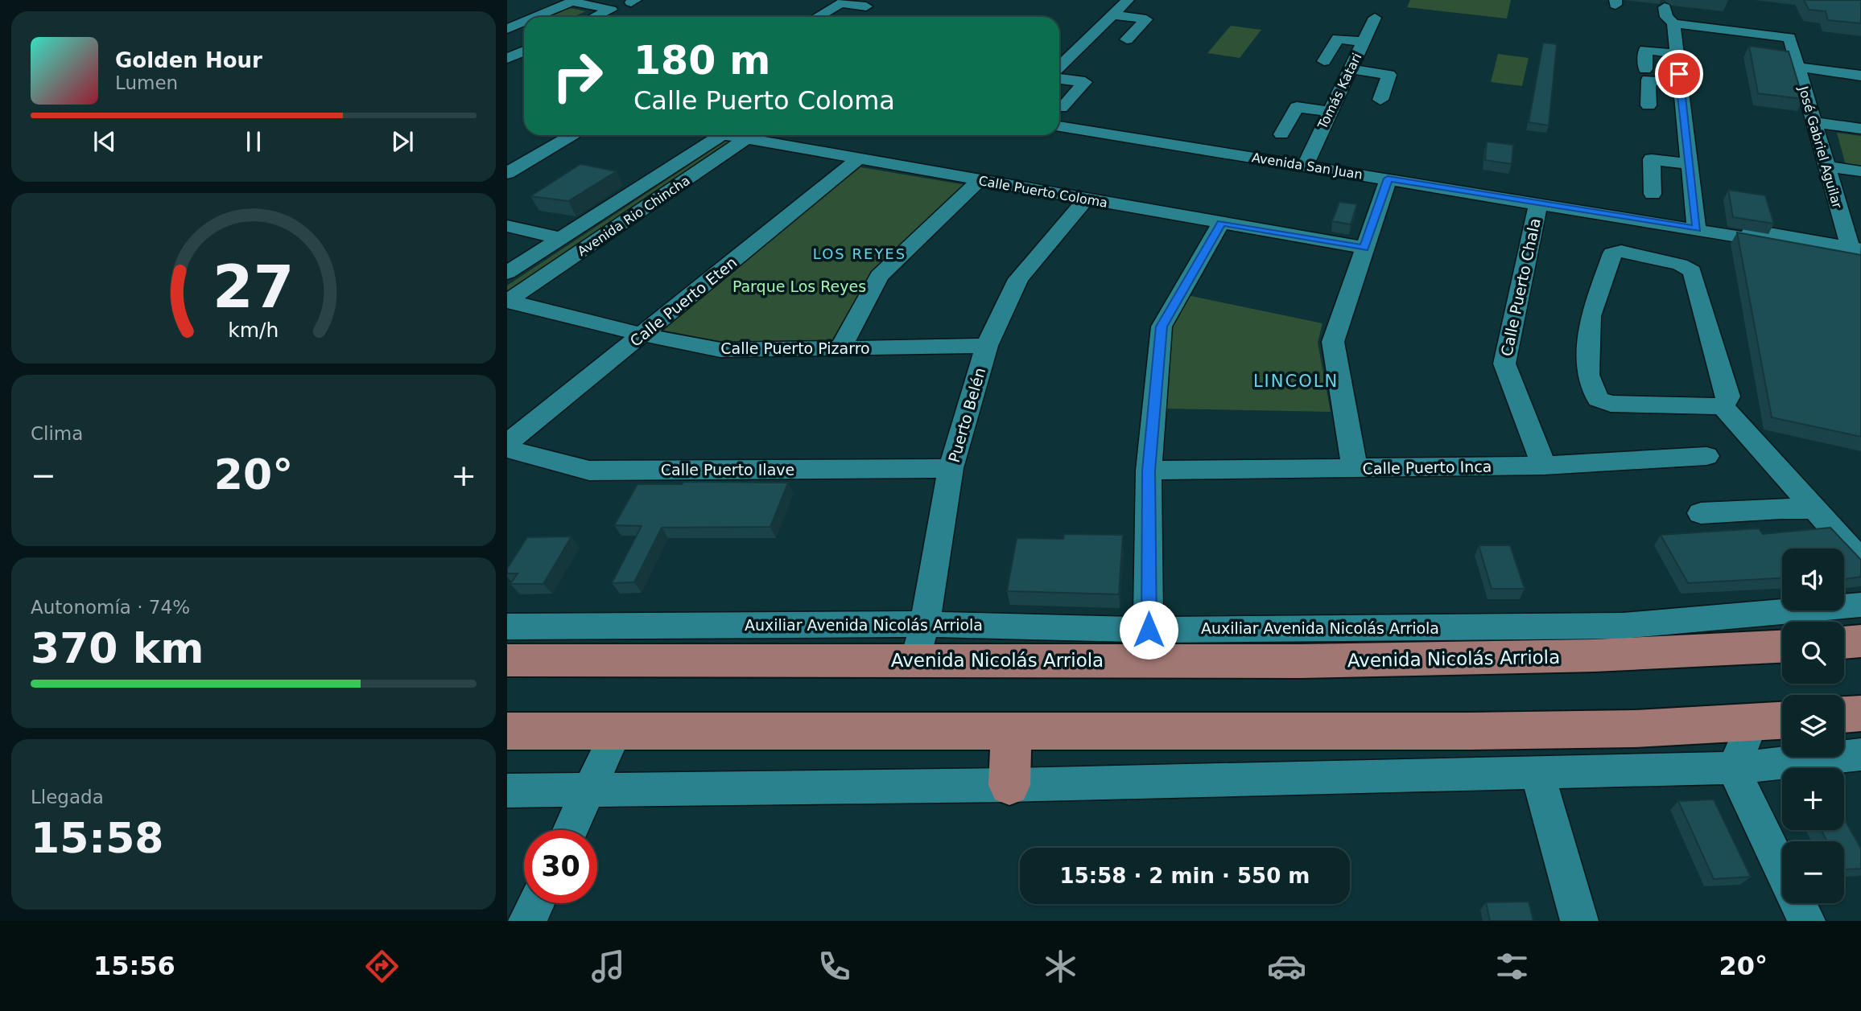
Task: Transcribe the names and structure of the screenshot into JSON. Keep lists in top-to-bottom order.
{
  "streets": {
    "main road": ["Avenida Nicolás Arriola"],
    "street": [
      "Tomás Katari",
      "José Gabriel Aguilar",
      "Avenida San Juan",
      "Calle Puerto Coloma",
      "Avenida Rio Chincha",
      "Calle Puerto Chala",
      "Calle Puerto Eten",
      "Calle Puerto Pizarro",
      "Puerto Belén",
      "Calle Puerto Inca",
      "Calle Puerto Ilave",
      "Auxiliar Avenida Nicolás Arriola"
    ]
  },
  "crossings": [
    ["Tomás Katari", "Avenida San Juan"],
    ["José Gabriel Aguilar", "Avenida San Juan"],
    ["Avenida San Juan", "Calle Puerto Chala"],
    ["Calle Puerto Coloma", "Calle Puerto Eten"],
    ["Calle Puerto Coloma", "Puerto Belén"],
    ["Avenida Rio Chincha", "Calle Puerto Pizarro"],
    ["Calle Puerto Chala", "Calle Puerto Inca"],
    ["Calle Puerto Eten", "Calle Puerto Pizarro"],
    ["Calle Puerto Pizarro", "Puerto Belén"],
    ["Puerto Belén", "Calle Puerto Ilave"],
    ["Puerto Belén", "Auxiliar Avenida Nicolás Arriola"],
    ["Puerto Belén", "Avenida Nicolás Arriola"],
    ["Auxiliar Avenida Nicolás Arriola", "Avenida Nicolás Arriola"]
  ],
  "districts": ["LOS REYES", "LINCOLN"],
  "parks": ["Parque Los Reyes"],
  "page": {
    "turn": ["180 m", "Calle Puerto Coloma"],
    "song": ["Golden Hour", "Lumen"],
    "tile": [
      "Clima",
      ["Autonomía · 74%", "370 km"],
      ["Llegada", "15:58"]
    ],
    "heat": ["−", "20°", "+"],
    "map_buttons": ["+", "−"],
    "limit": "30",
    "trip": "15:58 · 2 min · 550 m",
    "tabs": ["15:56", "20°"],
    "gauge": ["27", "km/h"]
  }
}
